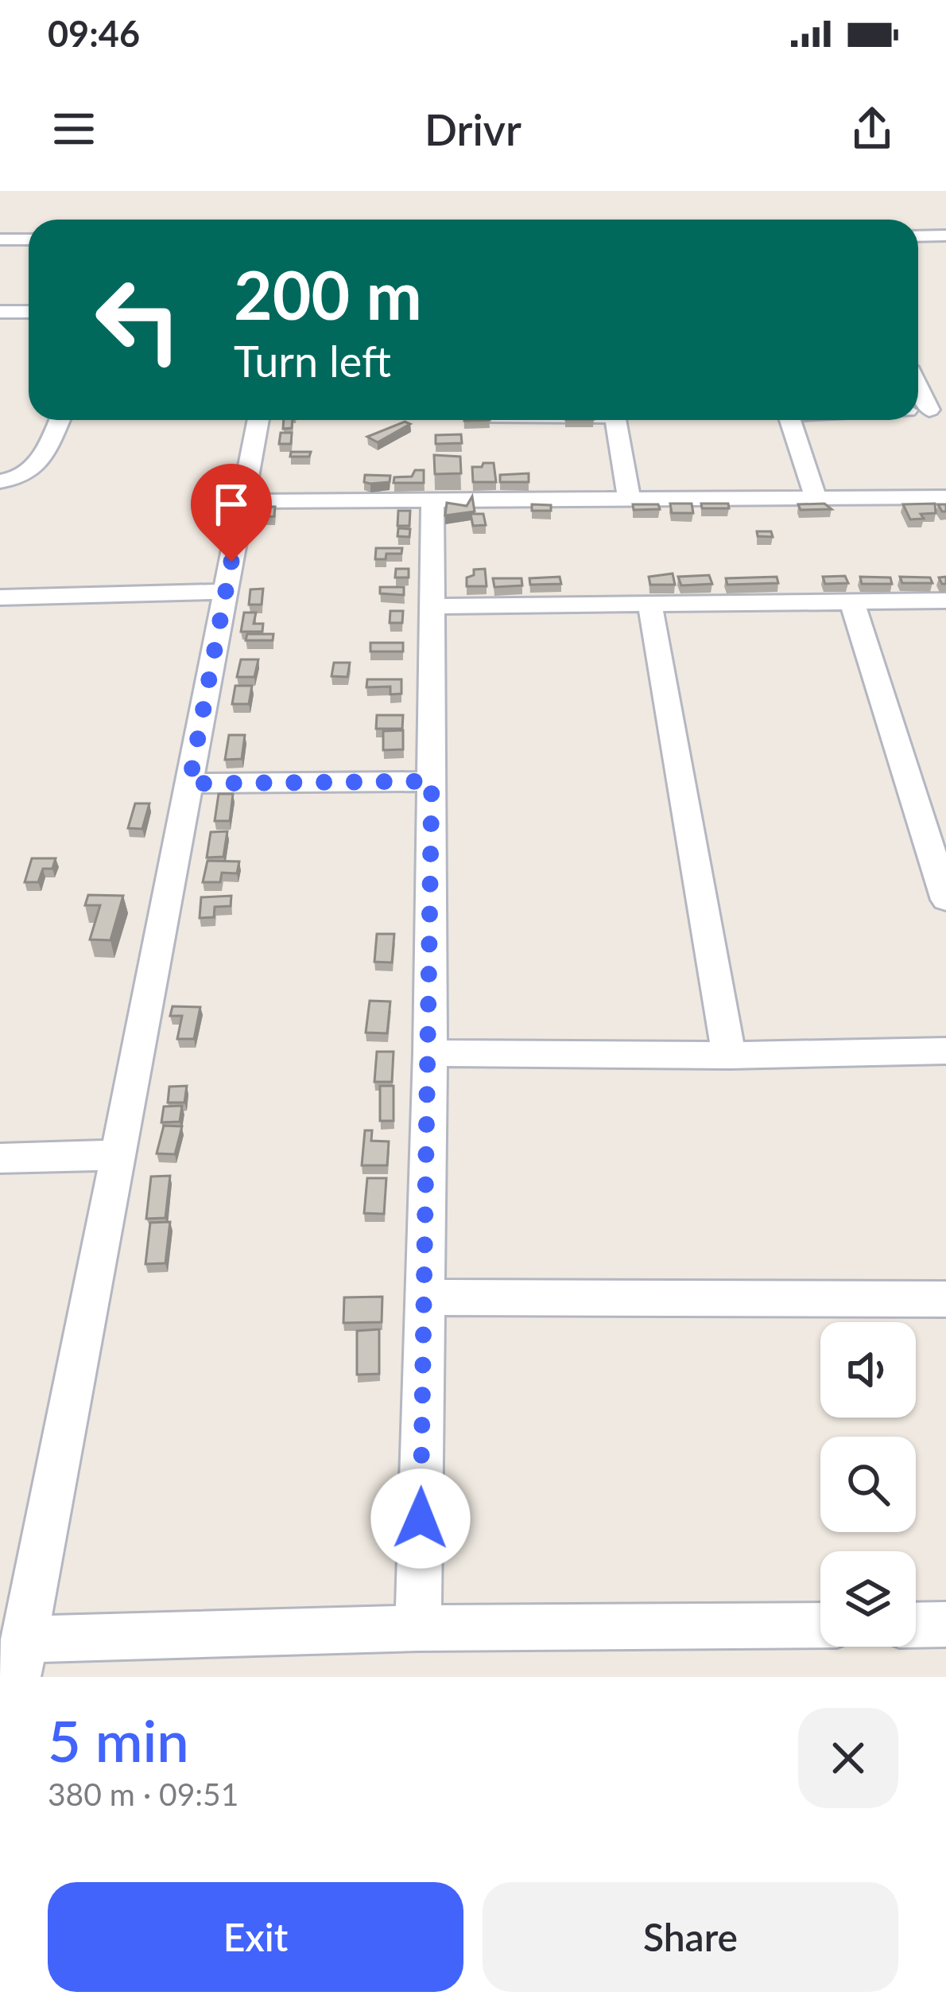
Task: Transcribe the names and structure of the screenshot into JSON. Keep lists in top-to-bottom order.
{
  "page": {
    "status": "09:46",
    "header": "Drivr",
    "turn": ["200 m", "Turn left"],
    "heading": ["5 min", "380 m · 09:51"],
    "buttons": ["Exit", "Share"]
  }
}
